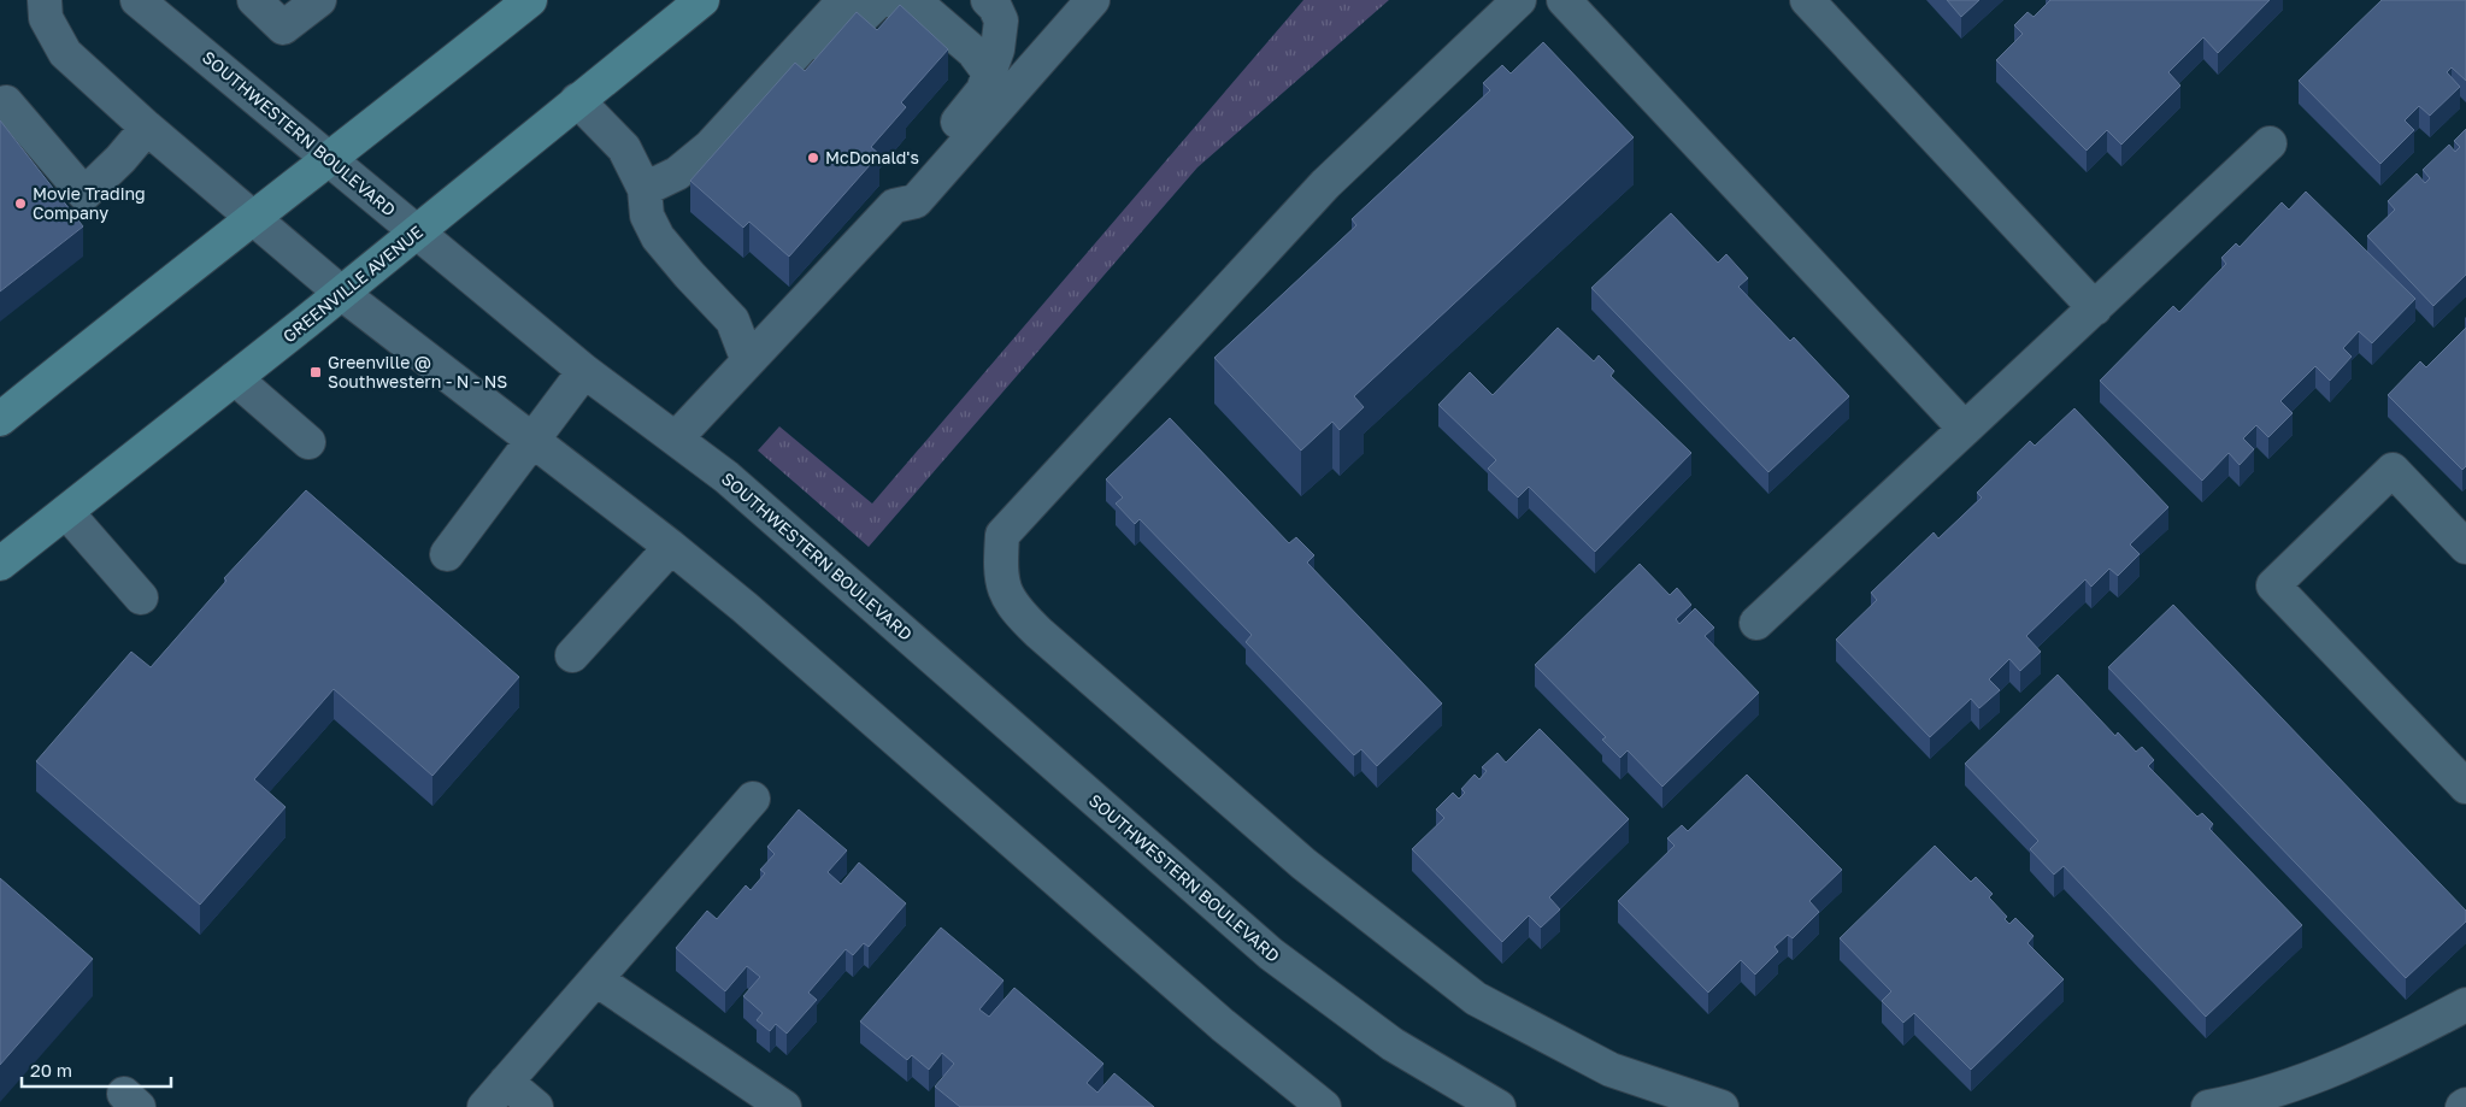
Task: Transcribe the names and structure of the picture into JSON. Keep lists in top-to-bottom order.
{
  "streets": {
    "main road": ["GREENVILLE AVENUE"],
    "street": ["SOUTHWESTERN BOULEVARD"]
  },
  "crossings": [
    ["SOUTHWESTERN BOULEVARD", "GREENVILLE AVENUE"]
  ],
  "places": {
    "other": ["McDonald's", "Movie Trading Company"],
    "transit": ["Greenville @ Southwestern - N - NS"]
  },
  "scale_bar": "20 m"
}
